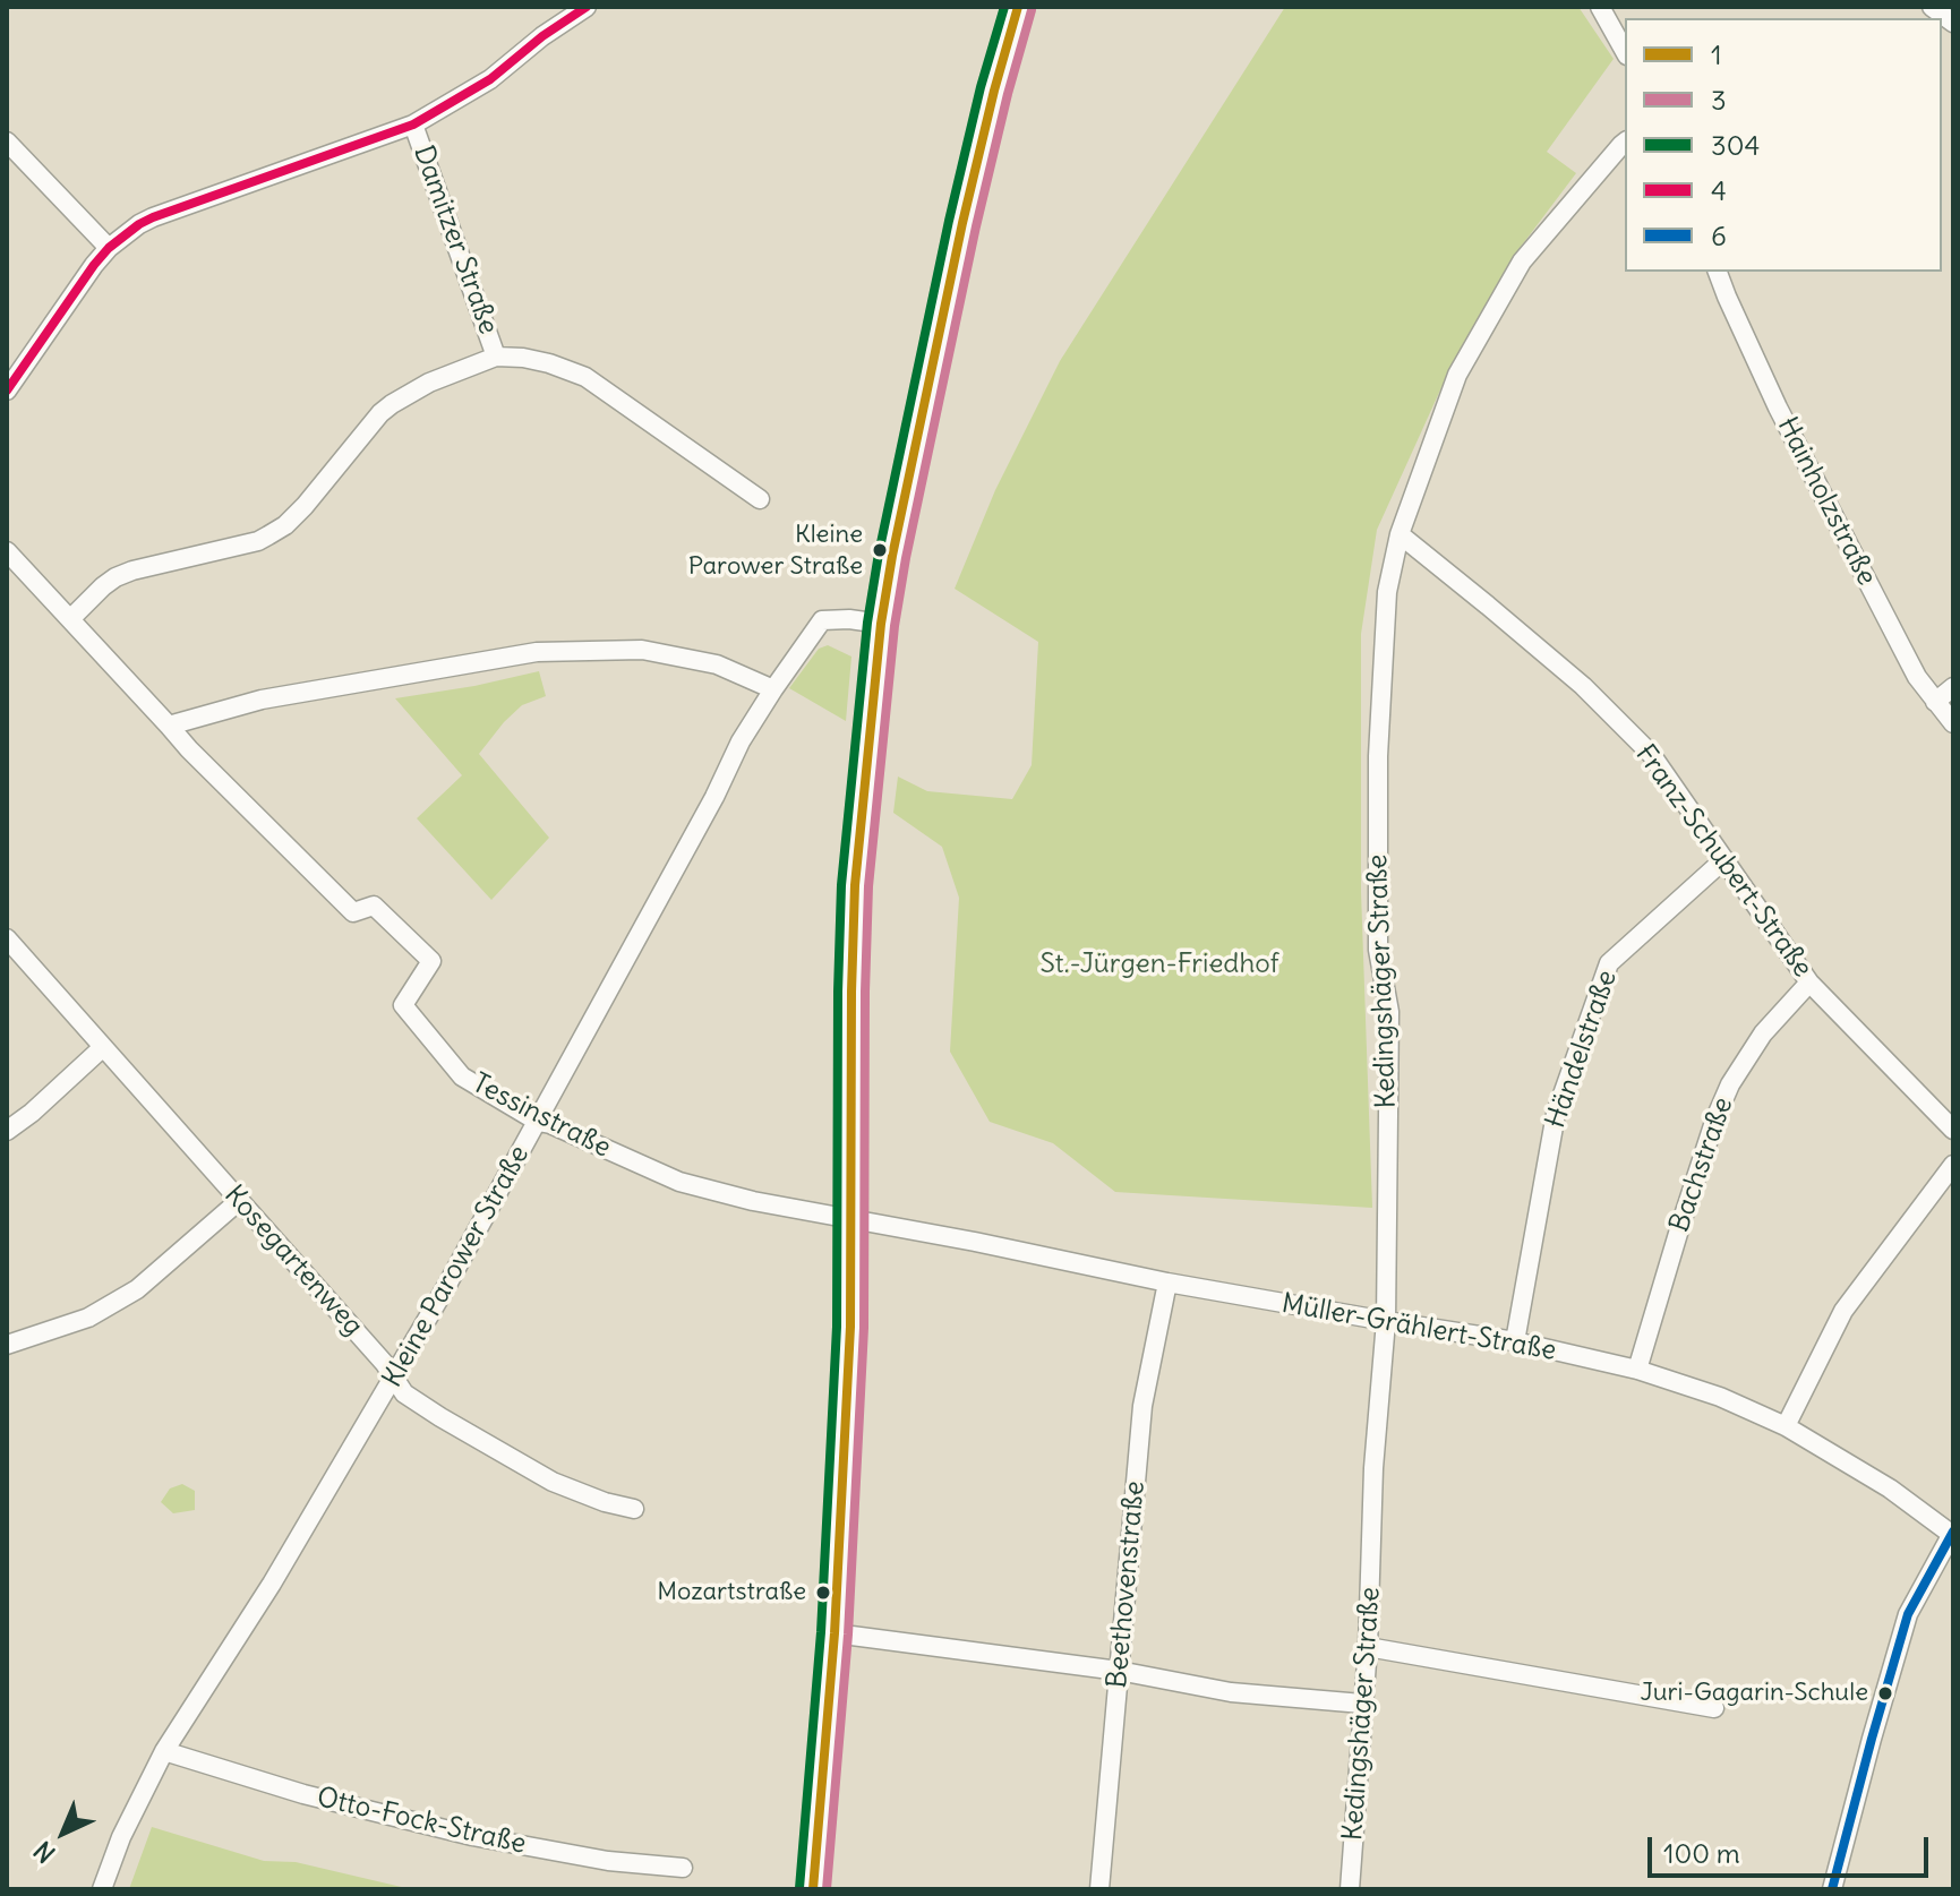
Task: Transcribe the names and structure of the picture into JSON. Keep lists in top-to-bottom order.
{
  "streets": {
    "street": [
      "Damitzer Straße",
      "Hainholzstraße",
      "Franz-Schubert-Straße",
      "Kedingshäger Straße",
      "Händelstraße",
      "Tessinstraße",
      "Bachstraße",
      "Kosegartenweg",
      "Kleine Parower Straße",
      "Müller-Grählert-Straße",
      "Beethovenstraße",
      "Otto-Fock-Straße"
    ]
  },
  "crossings": [
    ["Franz-Schubert-Straße", "Kedingshäger Straße"],
    ["Franz-Schubert-Straße", "Händelstraße"],
    ["Franz-Schubert-Straße", "Bachstraße"],
    ["Kedingshäger Straße", "Müller-Grählert-Straße"],
    ["Händelstraße", "Müller-Grählert-Straße"],
    ["Tessinstraße", "Kleine Parower Straße"],
    ["Tessinstraße", "Müller-Grählert-Straße"],
    ["Bachstraße", "Müller-Grählert-Straße"],
    ["Kosegartenweg", "Kleine Parower Straße"],
    ["Kleine Parower Straße", "Otto-Fock-Straße"],
    ["Müller-Grählert-Straße", "Beethovenstraße"]
  ],
  "parks": ["St.-Jürgen-Friedhof"],
  "places": ["Kleine Parower Straße", "Mozartstraße", "Juri-Gagarin-Schule"],
  "lines": [
    "transit line 1",
    "transit line 304",
    "transit line 4",
    "transit line 3",
    "transit line 6"
  ],
  "legend": [
    "1",
    "3",
    "304",
    "4",
    "6"
  ],
  "scale_bar": "100 m",
  "north": "bottom left"
}
